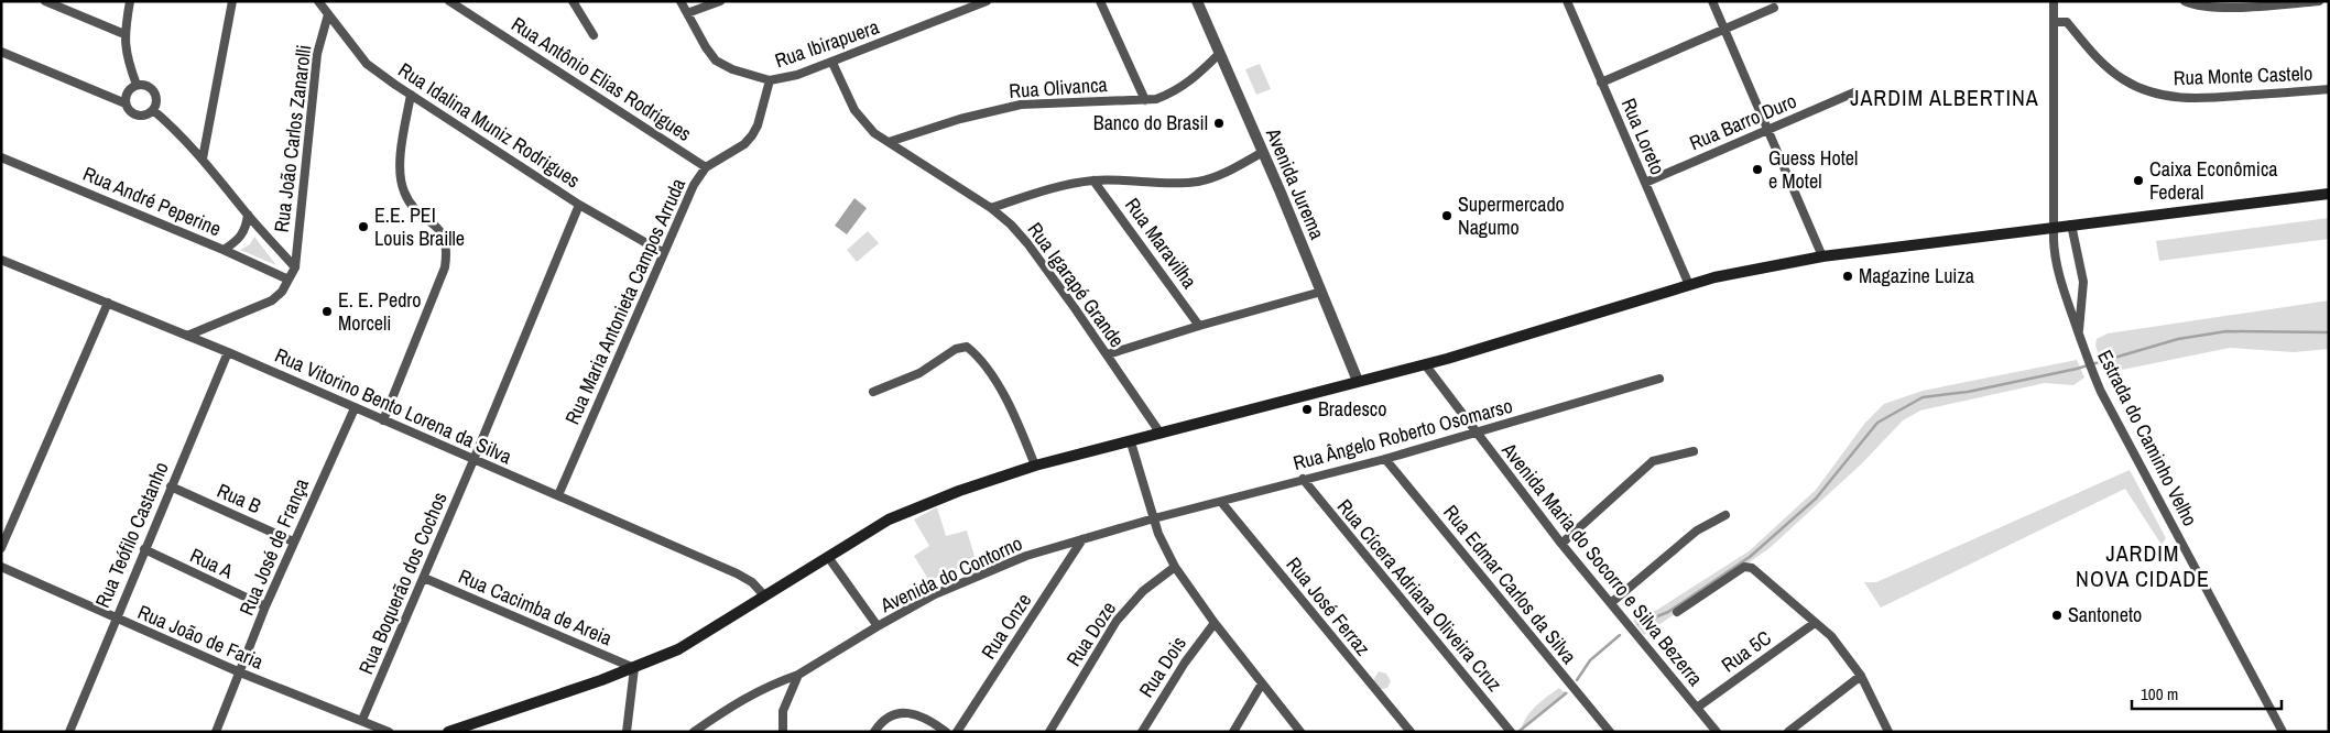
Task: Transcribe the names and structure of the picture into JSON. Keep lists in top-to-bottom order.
{
  "streets": {
    "street": [
      "Rua Ibirapuera",
      "Rua Monte Castelo",
      "Rua Antônio Elias Rodrigues",
      "Rua Olivanca",
      "Rua Barro Duro",
      "Rua Idalina Muniz Rodrigues",
      "Rua Loreto",
      "Rua João Carlos Zanarolli",
      "Avenida Jurema",
      "Rua André Peperine",
      "Rua Maravilha",
      "Rua Igarapé Grande",
      "Rua Maria Antonieta Campos Arruda",
      "Rua Vitorino Bento Lorena da Silva",
      "Rua Ângelo Roberto Osomarso",
      "Estrada do Caminho Velho",
      "Rua B",
      "Rua Teófilo Castanho",
      "Rua José de França",
      "Rua A",
      "Avenida Maria do Socorro e Silva Bezerra",
      "Avenida do Contorno",
      "Rua Boquerão dos Cochos",
      "Rua Edmar Carlos da Silva",
      "Rua Cícera Adriana Oliveira Cruz",
      "Rua José Ferraz",
      "Rua Cacimba de Areia",
      "Rua Onze",
      "Rua Doze",
      "Rua João de Faria",
      "Rua 5C",
      "Rua Dois"
    ]
  },
  "crossings": [
    ["Rua Ibirapuera", "Rua Igarapé Grande"],
    ["Rua Ibirapuera", "Rua Maria Antonieta Campos Arruda"],
    ["Rua Monte Castelo", "Estrada do Caminho Velho"],
    ["Rua Antônio Elias Rodrigues", "Rua Maria Antonieta Campos Arruda"],
    ["Rua Olivanca", "Avenida Jurema"],
    ["Rua Olivanca", "Rua Igarapé Grande"],
    ["Rua Barro Duro", "Rua Loreto"],
    ["Rua Idalina Muniz Rodrigues", "Rua João Carlos Zanarolli"],
    ["Rua Idalina Muniz Rodrigues", "Rua Maria Antonieta Campos Arruda"],
    ["Rua Idalina Muniz Rodrigues", "Rua Boquerão dos Cochos"],
    ["Rua Maria Antonieta Campos Arruda", "Rua Vitorino Bento Lorena da Silva"],
    ["Rua Vitorino Bento Lorena da Silva", "Rua Teófilo Castanho"],
    ["Rua Vitorino Bento Lorena da Silva", "Rua José de França"],
    ["Rua Vitorino Bento Lorena da Silva", "Rua Boquerão dos Cochos"],
    ["Rua Ângelo Roberto Osomarso", "Avenida Maria do Socorro e Silva Bezerra"],
    ["Rua Ângelo Roberto Osomarso", "Avenida do Contorno"],
    ["Rua Ângelo Roberto Osomarso", "Rua Edmar Carlos da Silva"],
    ["Rua Ângelo Roberto Osomarso", "Rua Cícera Adriana Oliveira Cruz"],
    ["Rua Ângelo Roberto Osomarso", "Rua José Ferraz"],
    ["Rua B", "Rua Teófilo Castanho"],
    ["Rua B", "Rua José de França"],
    ["Rua Teófilo Castanho", "Rua A"],
    ["Rua Teófilo Castanho", "Rua João de Faria"],
    ["Rua José de França", "Rua A"],
    ["Rua José de França", "Rua João de Faria"],
    ["Avenida Maria do Socorro e Silva Bezerra", "Rua 5C"],
    ["Avenida do Contorno", "Rua Onze"],
    ["Rua Boquerão dos Cochos", "Rua Cacimba de Areia"],
    ["Rua Boquerão dos Cochos", "Rua João de Faria"]
  ],
  "districts": ["JARDIM ALBERTINA", "JARDIM NOVA CIDADE"],
  "places": [
    "Banco do Brasil",
    "Guess Hotel e Motel",
    "Caixa Econômica Federal",
    "Supermercado Nagumo",
    "E.E. PEI Louis Braille",
    "Magazine Luiza",
    "E. E. Pedro Morceli",
    "Bradesco",
    "Santoneto"
  ],
  "scale_bar": "100 m"
}
